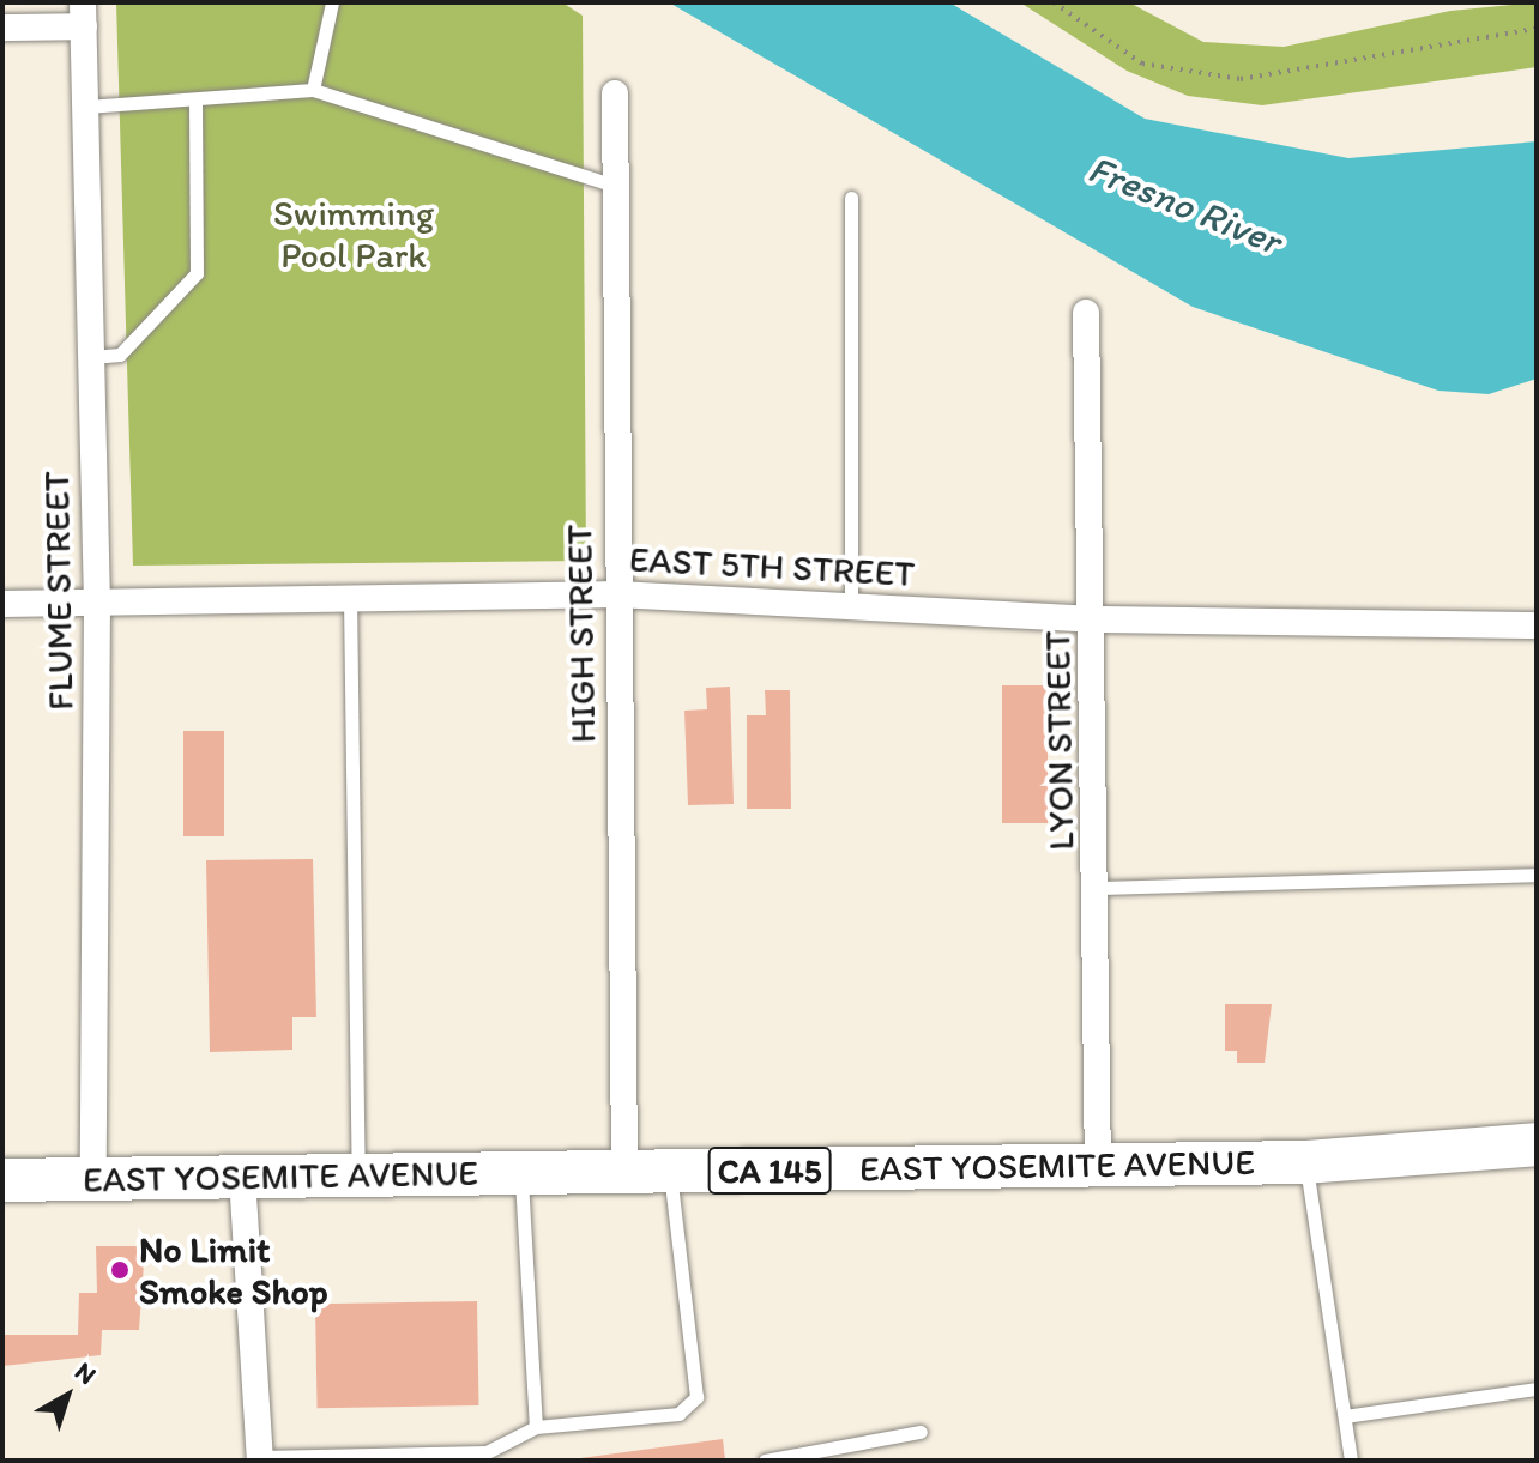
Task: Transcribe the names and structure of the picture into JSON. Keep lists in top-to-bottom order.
{
  "streets": {
    "main road": ["EAST YOSEMITE AVENUE", "CA 145"],
    "street": [
      "EAST 5TH STREET",
      "FLUME STREET",
      "HIGH STREET",
      "LYON STREET"
    ]
  },
  "crossings": [
    ["EAST 5TH STREET", "FLUME STREET"],
    ["EAST 5TH STREET", "HIGH STREET"],
    ["EAST 5TH STREET", "LYON STREET"],
    ["FLUME STREET", "EAST YOSEMITE AVENUE"],
    ["HIGH STREET", "EAST YOSEMITE AVENUE"],
    ["LYON STREET", "EAST YOSEMITE AVENUE"]
  ],
  "water": ["Fresno River"],
  "parks": ["Swimming Pool Park"],
  "places": ["No Limit Smoke Shop"],
  "north": "top right"
}
